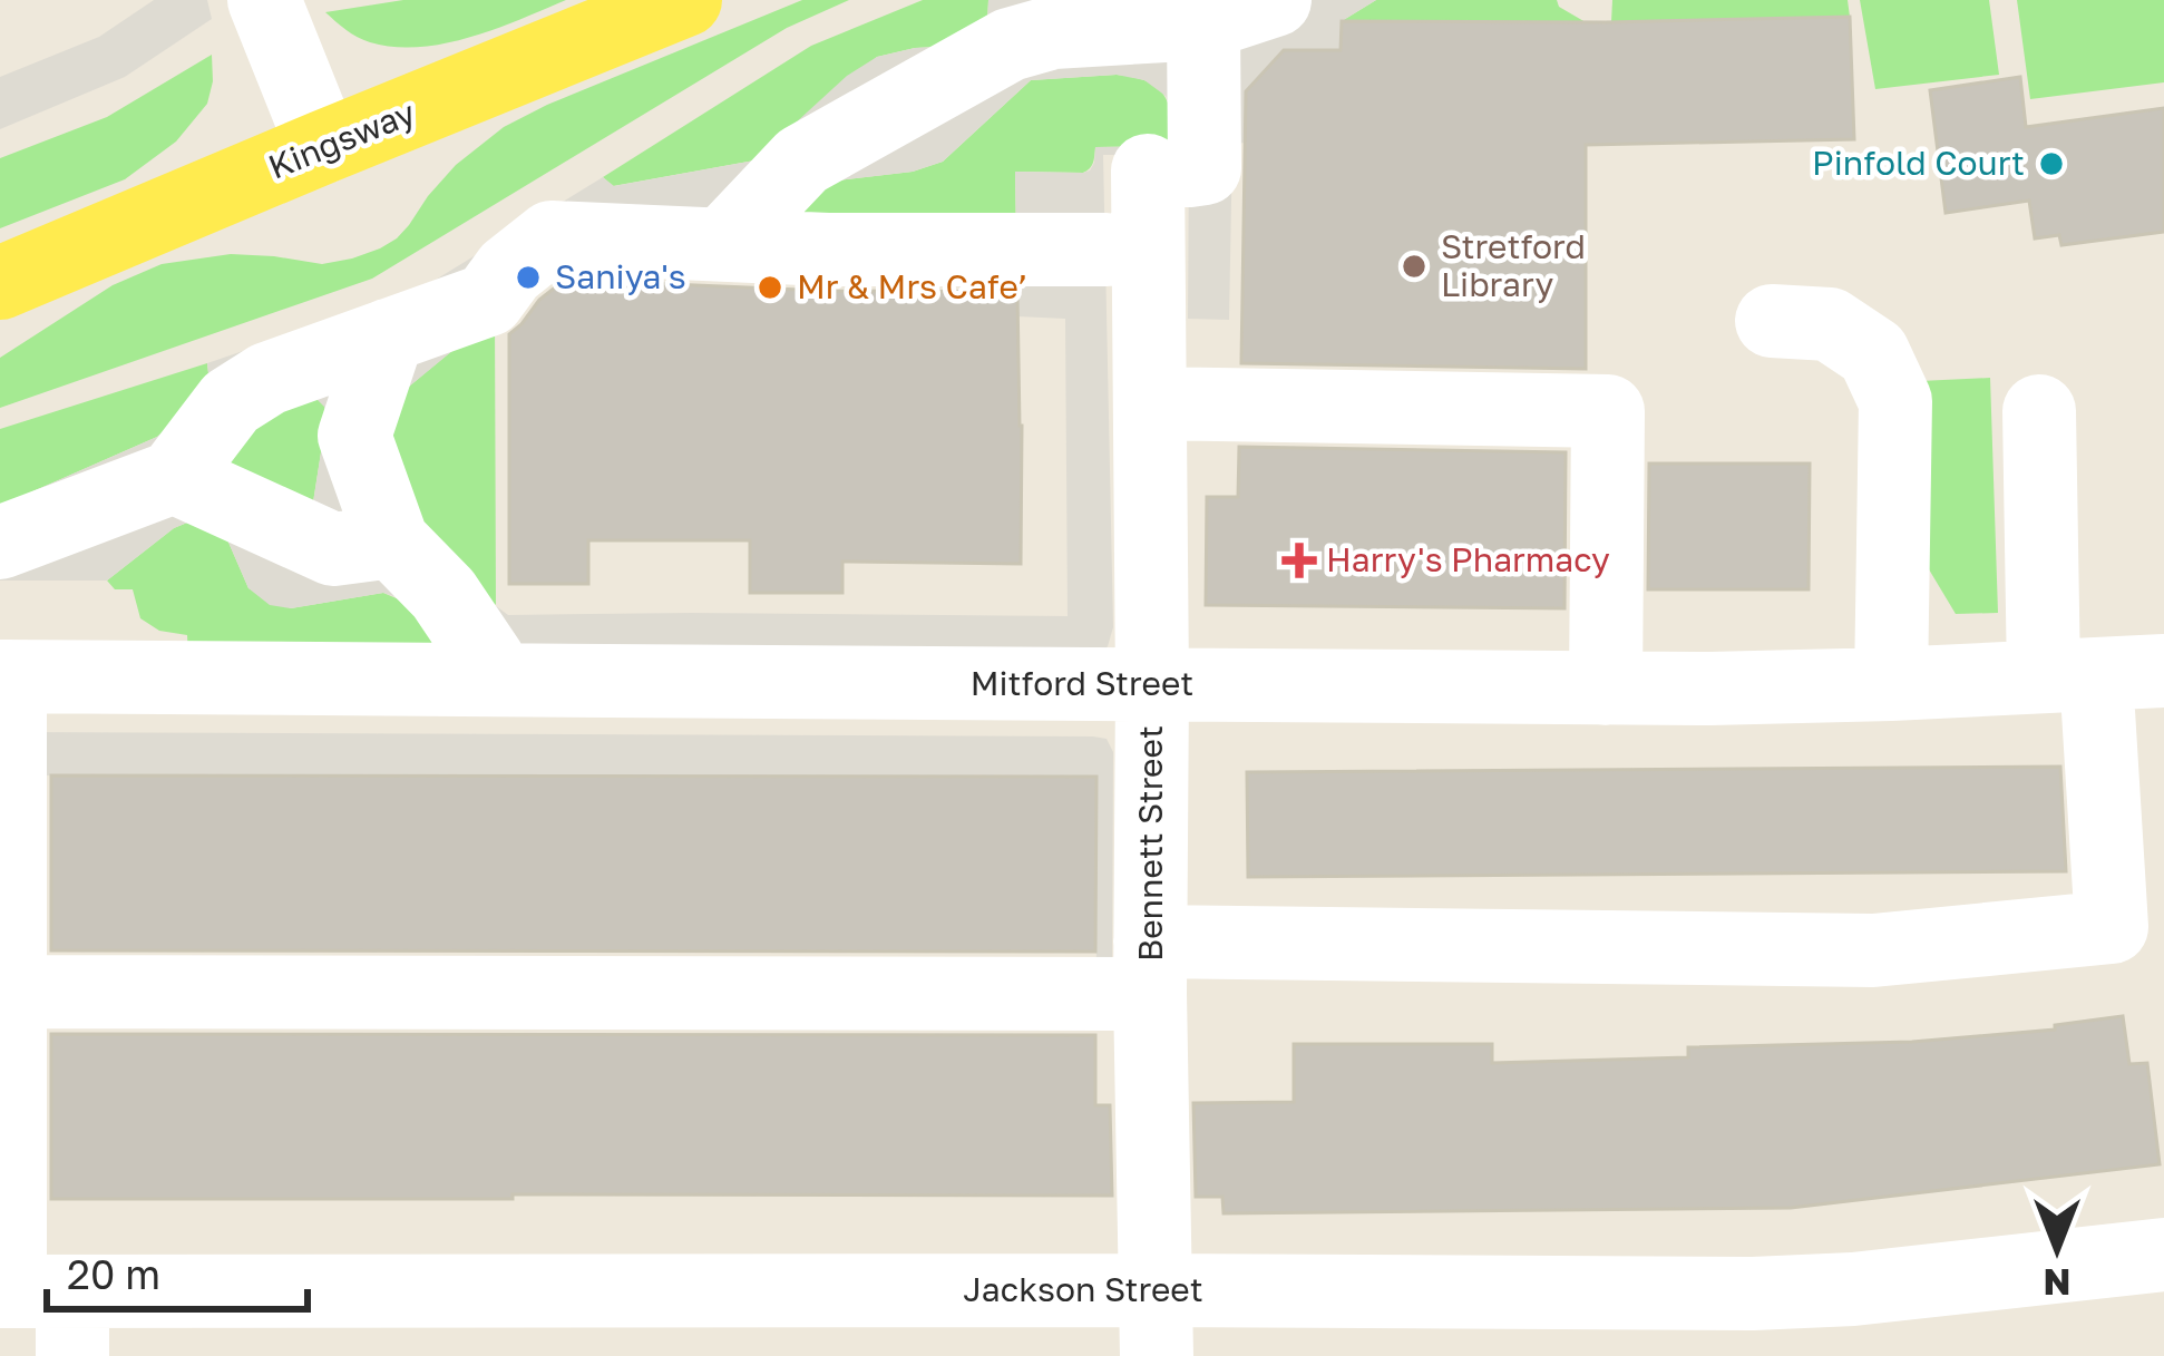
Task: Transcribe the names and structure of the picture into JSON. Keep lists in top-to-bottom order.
{
  "streets": {
    "main road": ["Kingsway"],
    "street": ["Mitford Street", "Bennett Street", "Jackson Street"]
  },
  "crossings": [
    ["Mitford Street", "Bennett Street"],
    ["Bennett Street", "Jackson Street"]
  ],
  "places": {
    "other": [
      "Pinfold Court",
      "Stretford Library",
      "Saniya's",
      "Mr & Mrs Cafe’"
    ],
    "health": ["Harry's Pharmacy"]
  },
  "scale_bar": "20 m",
  "north": "bottom"
}
